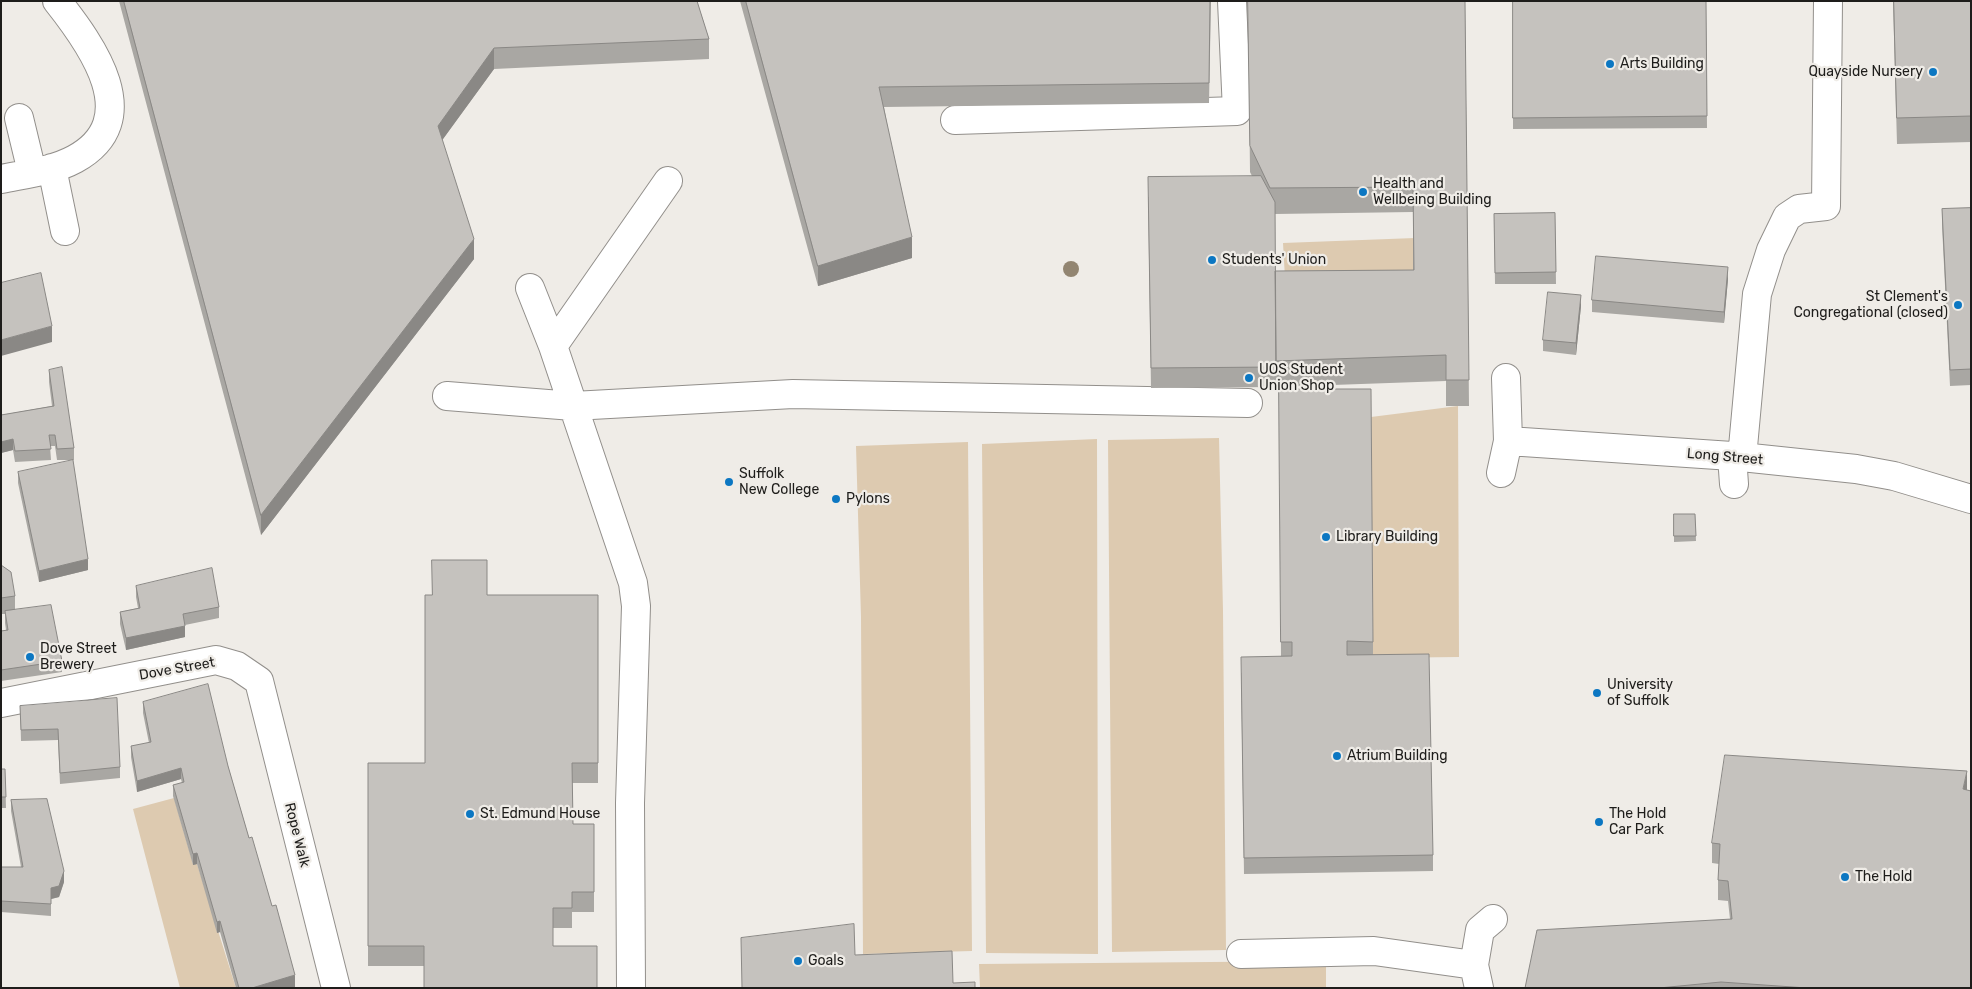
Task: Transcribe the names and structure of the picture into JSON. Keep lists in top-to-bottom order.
{
  "streets": {
    "street": ["Long Street", "Dove Street", "Rope Walk"]
  },
  "crossings": [
    ["Dove Street", "Rope Walk"]
  ],
  "places": [
    "Arts Building",
    "Quayside Nursery",
    "Health and Wellbeing Building",
    "Students' Union",
    "St Clement's Congregational (closed)",
    "UOS Student Union Shop",
    "Suffolk New College",
    "Pylons",
    "Library Building",
    "Dove Street Brewery",
    "University of Suffolk",
    "Atrium Building",
    "St. Edmund House",
    "The Hold Car Park",
    "The Hold",
    "Goals"
  ]
}
